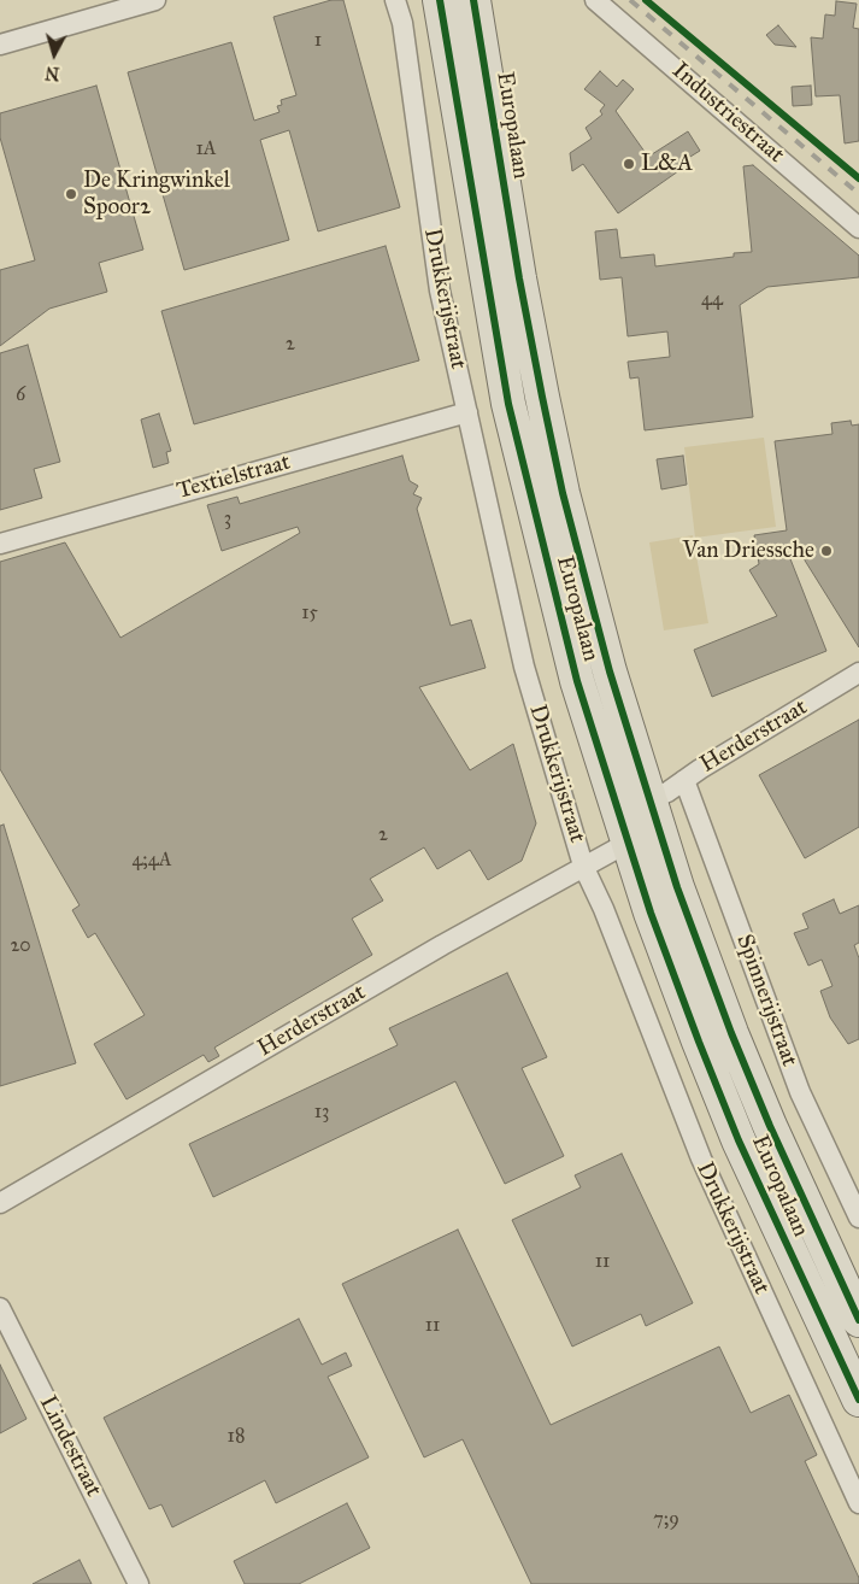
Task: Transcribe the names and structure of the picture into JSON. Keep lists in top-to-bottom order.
{
  "streets": {
    "highway": ["Europalaan"],
    "street": [
      "Industriestraat",
      "Drukkerijstraat",
      "Textielstraat",
      "Herderstraat",
      "Spinnerijstraat",
      "Lindestraat"
    ]
  },
  "crossings": [
    ["Europalaan", "Herderstraat"],
    ["Drukkerijstraat", "Textielstraat"],
    ["Drukkerijstraat", "Herderstraat"],
    ["Herderstraat", "Spinnerijstraat"]
  ],
  "places": ["L&A", "De Kringwinkel Spoor2", "Van Driessche"],
  "house_numbers": [
    "1",
    "1A",
    "44",
    "2",
    "6",
    "3",
    "15",
    "2",
    "4;4A",
    "20",
    "13",
    "11",
    "11",
    "18",
    "7;9"
  ],
  "north": "bottom"
}
